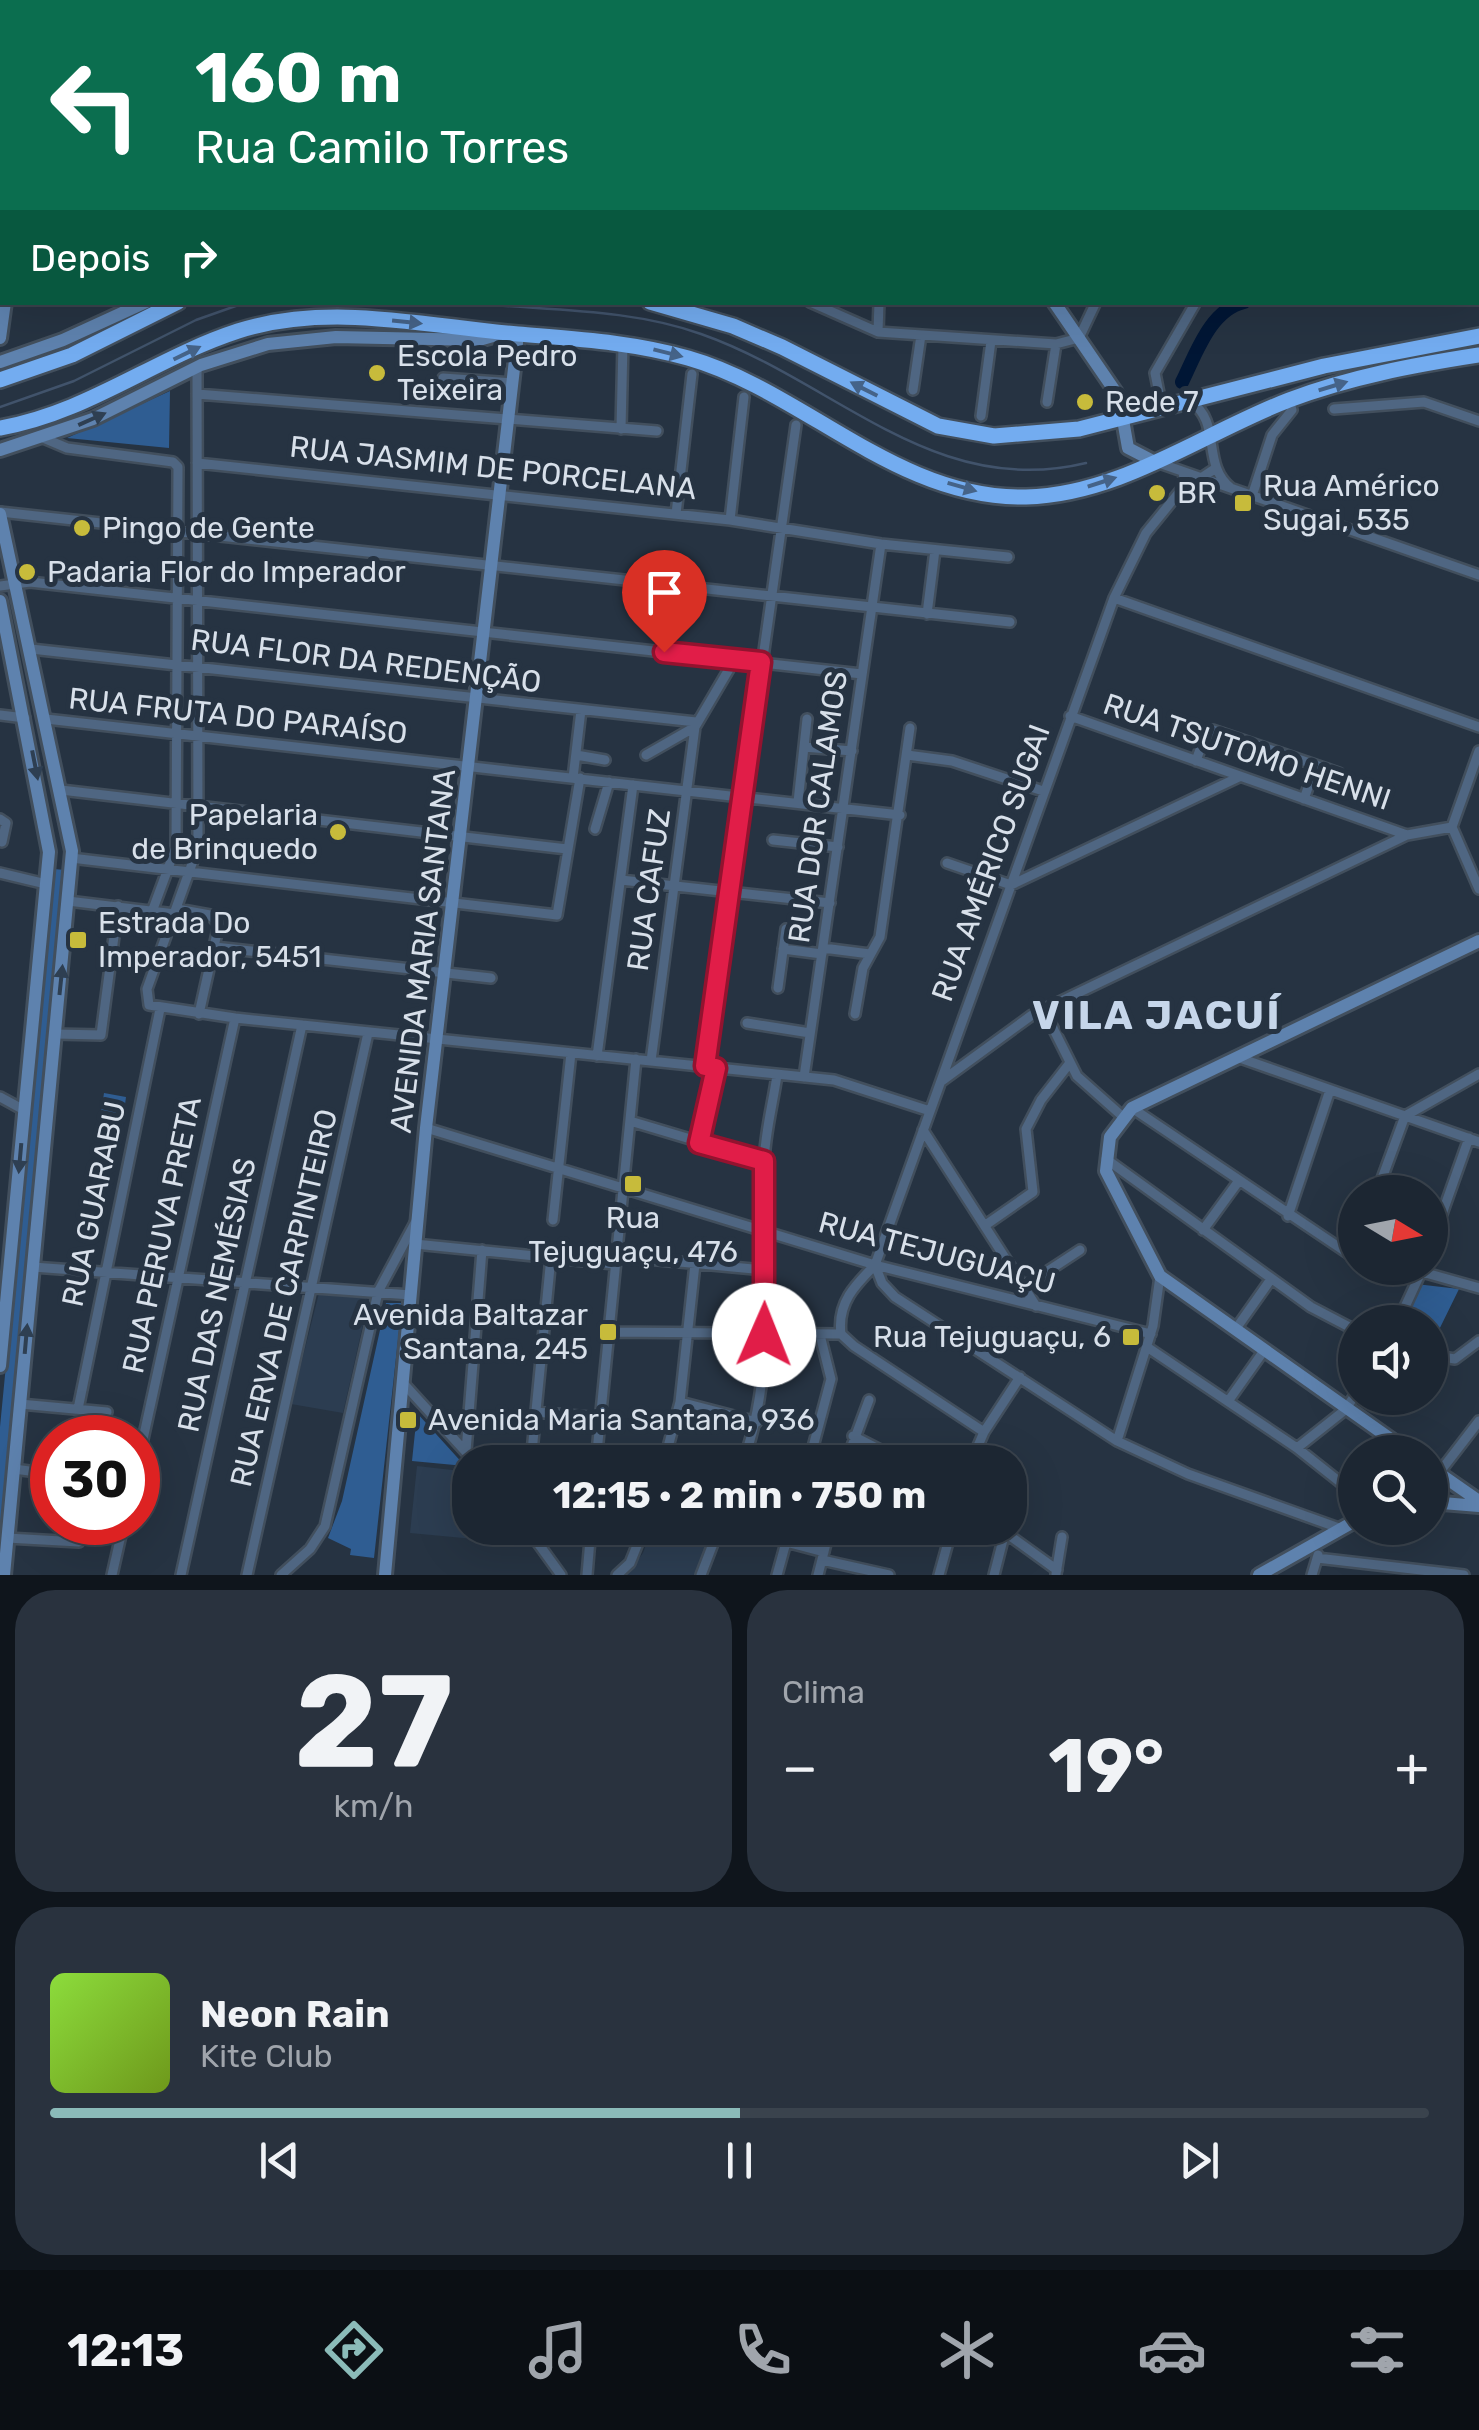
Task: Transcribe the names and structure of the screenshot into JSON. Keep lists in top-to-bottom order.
{
  "streets": {
    "street": [
      "RUA JASMIM DE PORCELANA",
      "RUA FLOR DA REDENÇÃO",
      "RUA FRUTA DO PARAÍSO",
      "RUA TSUTOMO HENNI",
      "RUA DOR CALAMOS",
      "RUA AMÉRICO SUGAI",
      "RUA CAFUZ",
      "AVENIDA MARIA SANTANA",
      "RUA GUARABU",
      "RUA PERUVA PRETA",
      "RUA TEJUGUAÇU",
      "RUA DAS NEMÉSIAS",
      "RUA ERVA DE CARPINTEIRO"
    ]
  },
  "crossings": [
    ["RUA JASMIM DE PORCELANA", "RUA DOR CALAMOS"],
    ["RUA JASMIM DE PORCELANA", "AVENIDA MARIA SANTANA"],
    ["RUA FLOR DA REDENÇÃO", "RUA CAFUZ"],
    ["RUA FLOR DA REDENÇÃO", "AVENIDA MARIA SANTANA"],
    ["RUA FRUTA DO PARAÍSO", "RUA DOR CALAMOS"],
    ["RUA FRUTA DO PARAÍSO", "RUA CAFUZ"],
    ["RUA FRUTA DO PARAÍSO", "AVENIDA MARIA SANTANA"],
    ["RUA TSUTOMO HENNI", "RUA AMÉRICO SUGAI"],
    ["RUA AMÉRICO SUGAI", "RUA TEJUGUAÇU"],
    ["AVENIDA MARIA SANTANA", "RUA TEJUGUAÇU"]
  ],
  "districts": ["VILA JACUÍ"],
  "places": {
    "other": [
      "Escola Pedro Teixeira",
      "Rede 7",
      "BR",
      "Pingo de Gente",
      "Padaria Flor do Imperador",
      "Papelaria de Brinquedo"
    ],
    "transit": [
      "Rua Américo Sugai, 535",
      "Estrada Do Imperador, 5451",
      "Rua Tejuguaçu, 476",
      "Avenida Baltazar Santana, 245",
      "Rua Tejuguaçu, 6",
      "Avenida Maria Santana, 936"
    ]
  },
  "north": "right",
  "page": {
    "turn": ["160 m", "Rua Camilo Torres"],
    "then": "Depois",
    "limit": "30",
    "trip": "12:15 · 2 min · 750 m",
    "tile": [
      ["27", "km/h"],
      "Clima"
    ],
    "heat": ["−", "19°", "+"],
    "song": ["Neon Rain", "Kite Club"],
    "tabs": "12:13"
  }
}
